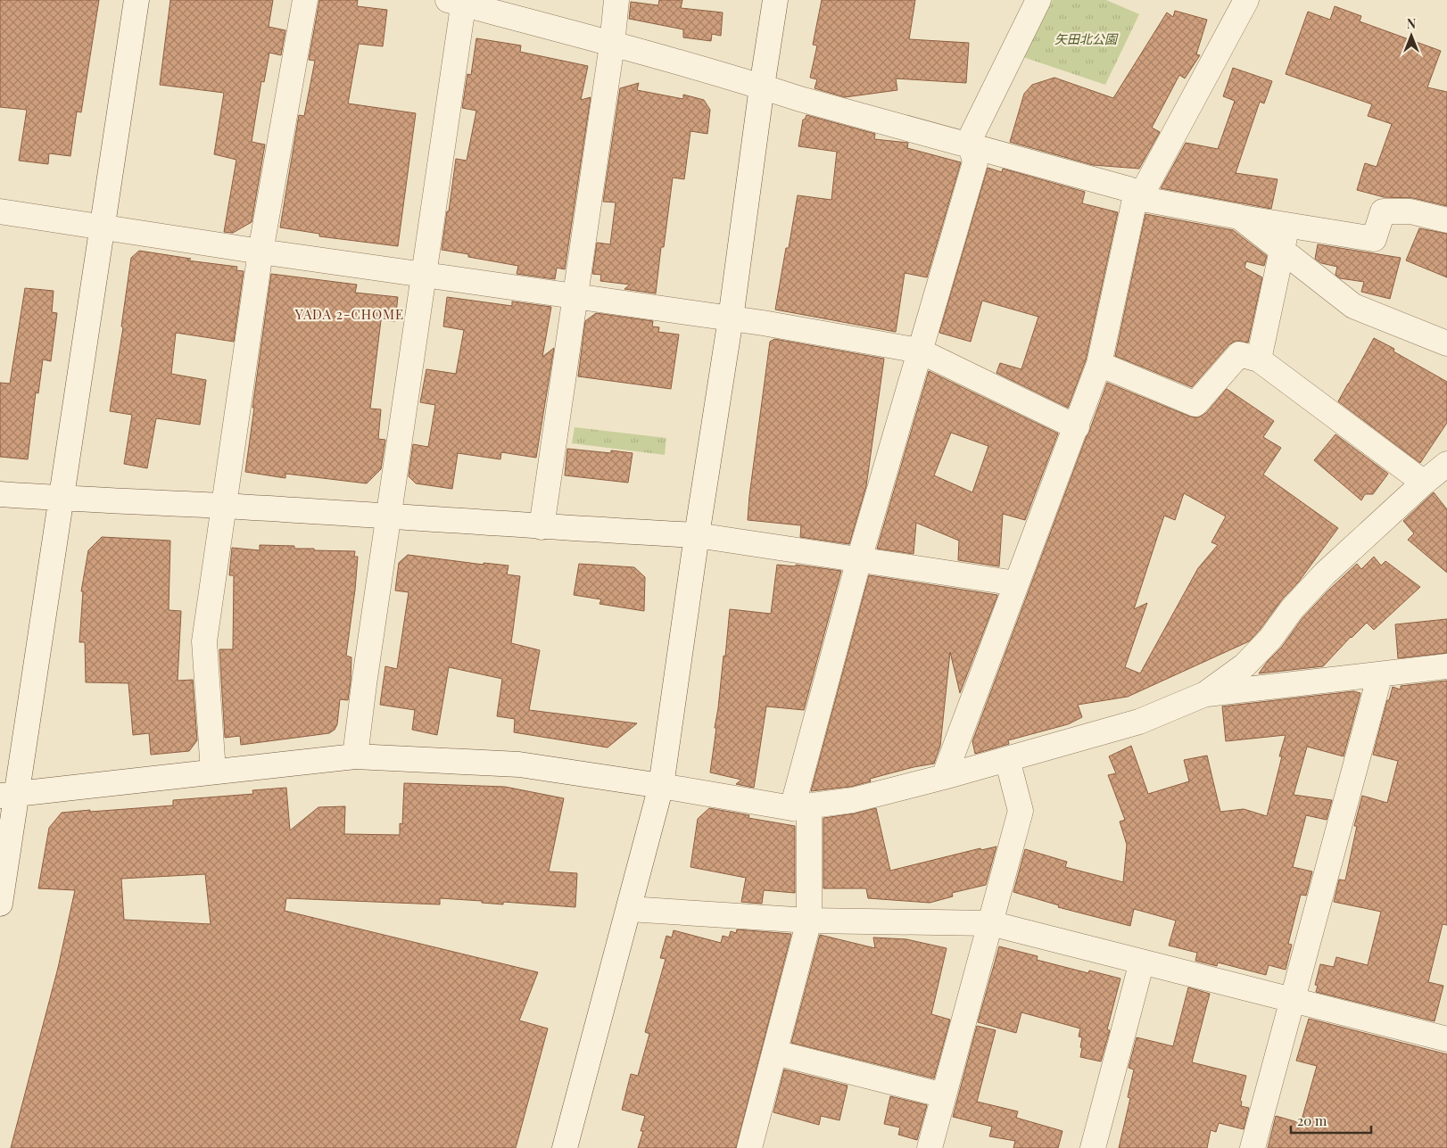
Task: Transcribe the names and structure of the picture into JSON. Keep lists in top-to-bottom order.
{
  "districts": ["YADA 2-CHOME"],
  "parks": ["矢田北公園"],
  "scale_bar": "20 m",
  "north": "top"
}
